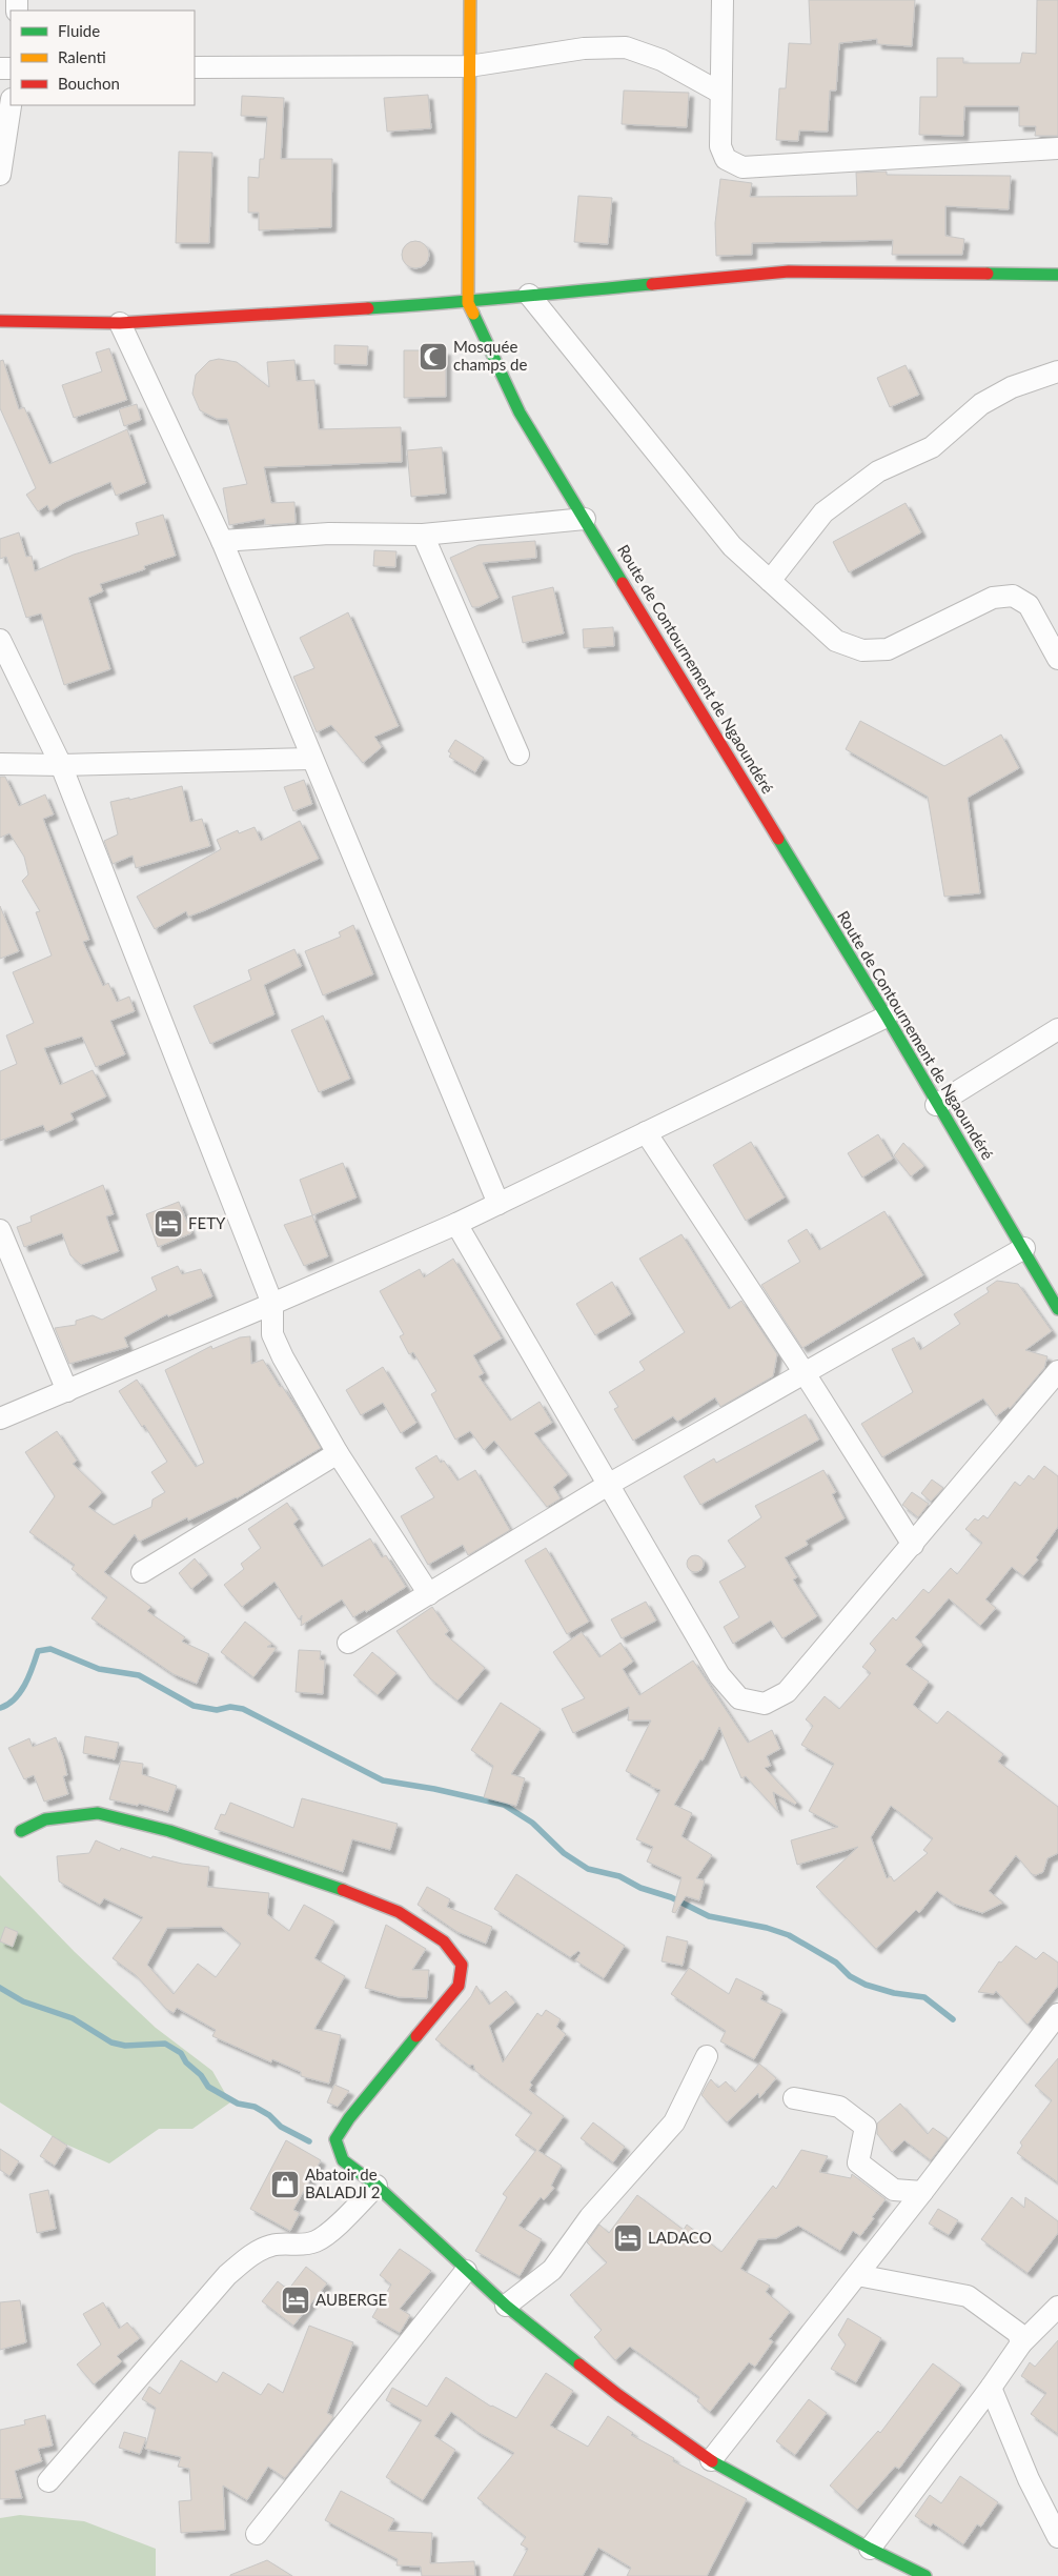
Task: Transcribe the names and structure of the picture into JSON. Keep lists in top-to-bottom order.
{
  "streets": {
    "street": ["Route de Contournement de Ngaoundéré"]
  },
  "places": {
    "mosque": ["Mosquée champs de"],
    "hotel": ["FETY", "LADACO", "AUBERGE"],
    "shop": ["Abatoir de BALADJI 2"]
  },
  "legend": ["Fluide", "Ralenti", "Bouchon"]
}
